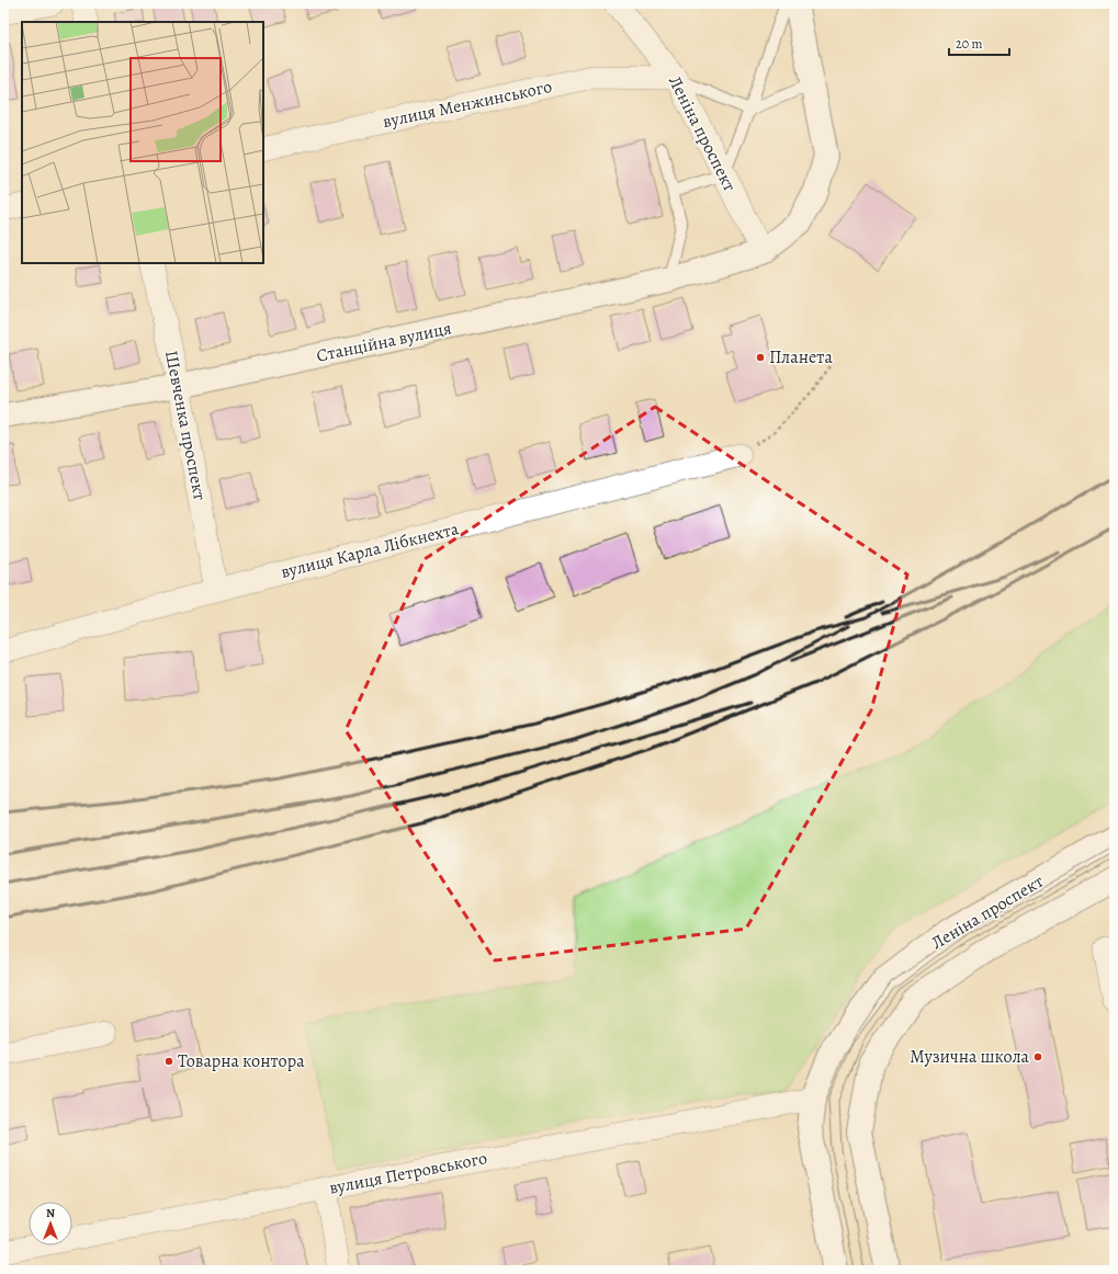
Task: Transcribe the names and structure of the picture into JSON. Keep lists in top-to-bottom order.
{
  "streets": {
    "street": [
      "вулиця Менжинського",
      "Леніна проспект",
      "Станційна вулиця",
      "Шевченка проспект",
      "вулиця Карла Лібкнехта",
      "вулиця Петровського"
    ]
  },
  "crossings": [
    ["вулиця Менжинського", "Леніна проспект"],
    ["Леніна проспект", "Станційна вулиця"],
    ["Леніна проспект", "вулиця Петровського"],
    ["Станційна вулиця", "Шевченка проспект"],
    ["Шевченка проспект", "вулиця Карла Лібкнехта"]
  ],
  "places": ["Планета", "Музична школа", "Товарна контора"],
  "scale_bar": "20 m",
  "north": "top"
}
